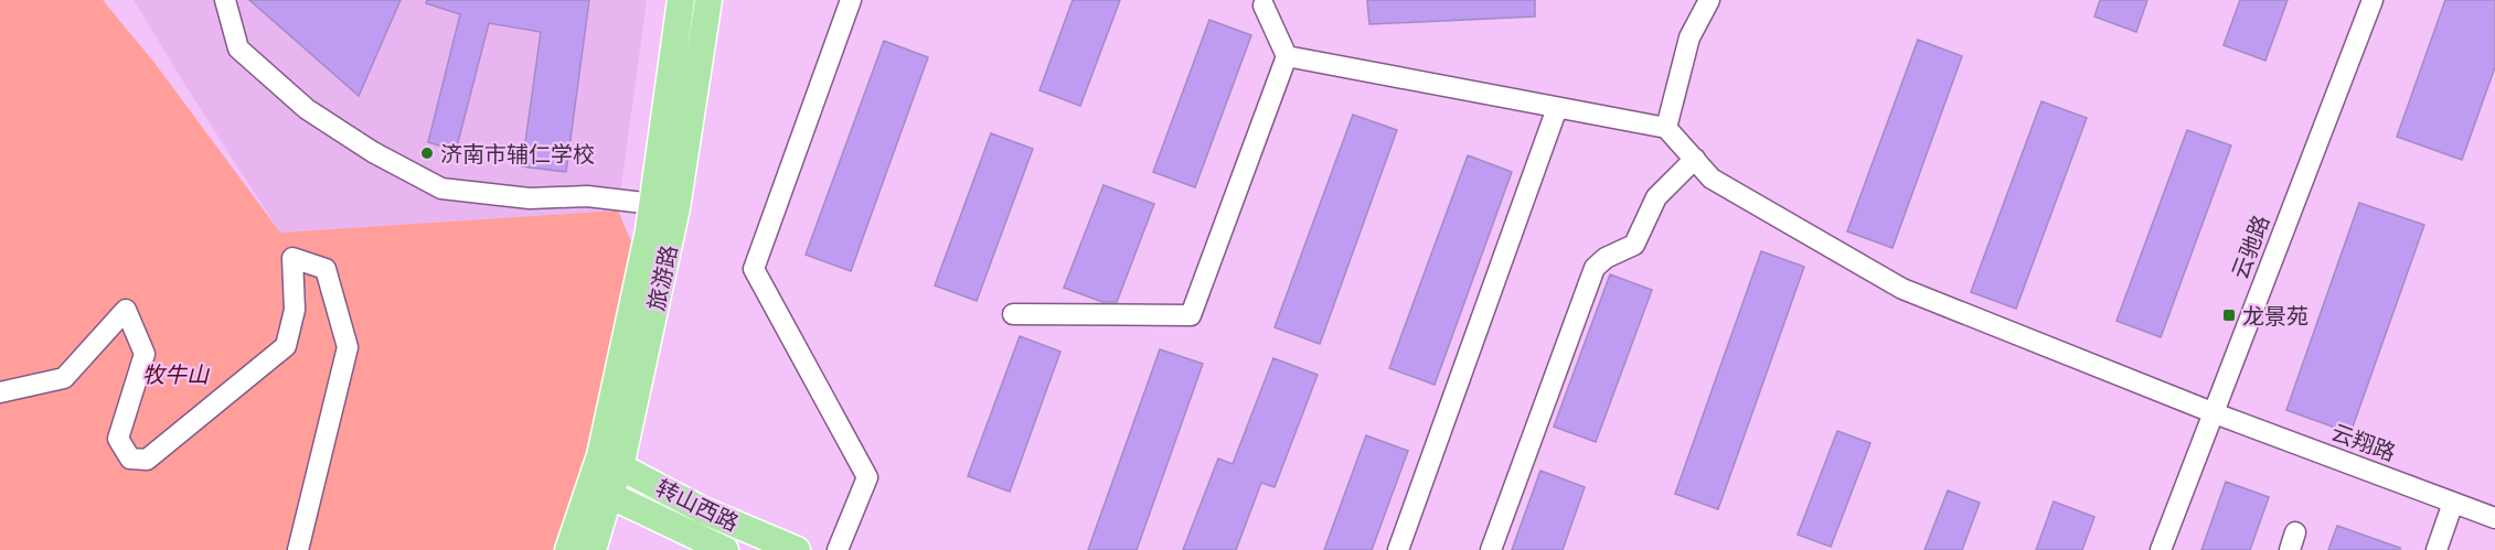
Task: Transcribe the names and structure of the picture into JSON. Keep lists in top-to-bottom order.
{
  "streets": {
    "main road": ["旅游路", "转山西路"],
    "street": ["云驰路", "云翔路"]
  },
  "crossings": [
    ["云驰路", "云翔路"],
    ["旅游路", "转山西路"]
  ],
  "parks": ["牧牛山"],
  "places": {
    "other": ["济南市辅仁学校"],
    "transit": ["龙景苑"]
  }
}
